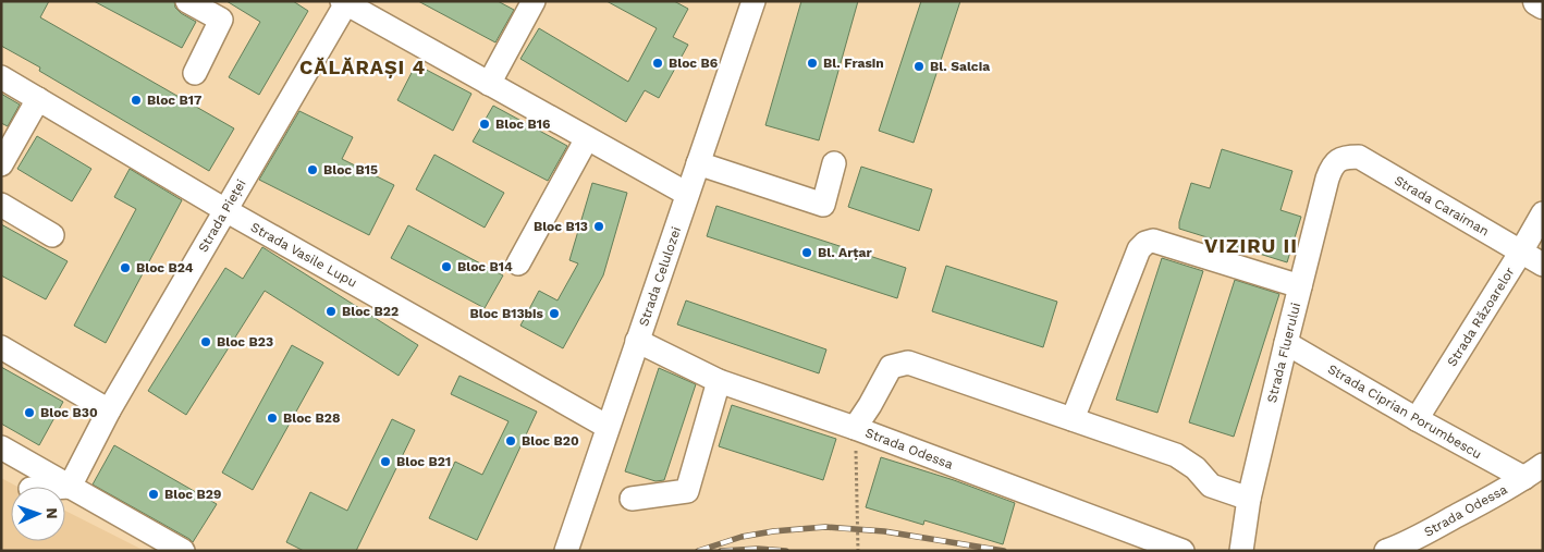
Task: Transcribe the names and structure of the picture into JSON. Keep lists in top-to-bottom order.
{
  "streets": {
    "street": [
      "Strada Caraiman",
      "Strada Pieței",
      "Strada Vasile Lupu",
      "Strada Celulozei",
      "Strada Răzoarelor",
      "Strada Fluerului",
      "Strada Ciprian Porumbescu",
      "Strada Odessa"
    ]
  },
  "crossings": [
    ["Strada Caraiman", "Strada Răzoarelor"],
    ["Strada Caraiman", "Strada Fluerului"],
    ["Strada Pieței", "Strada Vasile Lupu"],
    ["Strada Vasile Lupu", "Strada Celulozei"],
    ["Strada Celulozei", "Strada Odessa"],
    ["Strada Răzoarelor", "Strada Ciprian Porumbescu"],
    ["Strada Fluerului", "Strada Ciprian Porumbescu"],
    ["Strada Ciprian Porumbescu", "Strada Odessa"]
  ],
  "districts": ["CĂLĂRAȘI 4", "VIZIRU II"],
  "places": [
    "Bloc B6",
    "Bl. Frasin",
    "Bl. Salcia",
    "Bloc B17",
    "Bloc B16",
    "Bloc B15",
    "Bloc B13",
    "Bl. Arțar",
    "Bloc B14",
    "Bloc B24",
    "Bloc B22",
    "Bloc B13bis",
    "Bloc B23",
    "Bloc B30",
    "Bloc B28",
    "Bloc B20",
    "Bloc B21",
    "Bloc B29"
  ],
  "north": "right"
}
